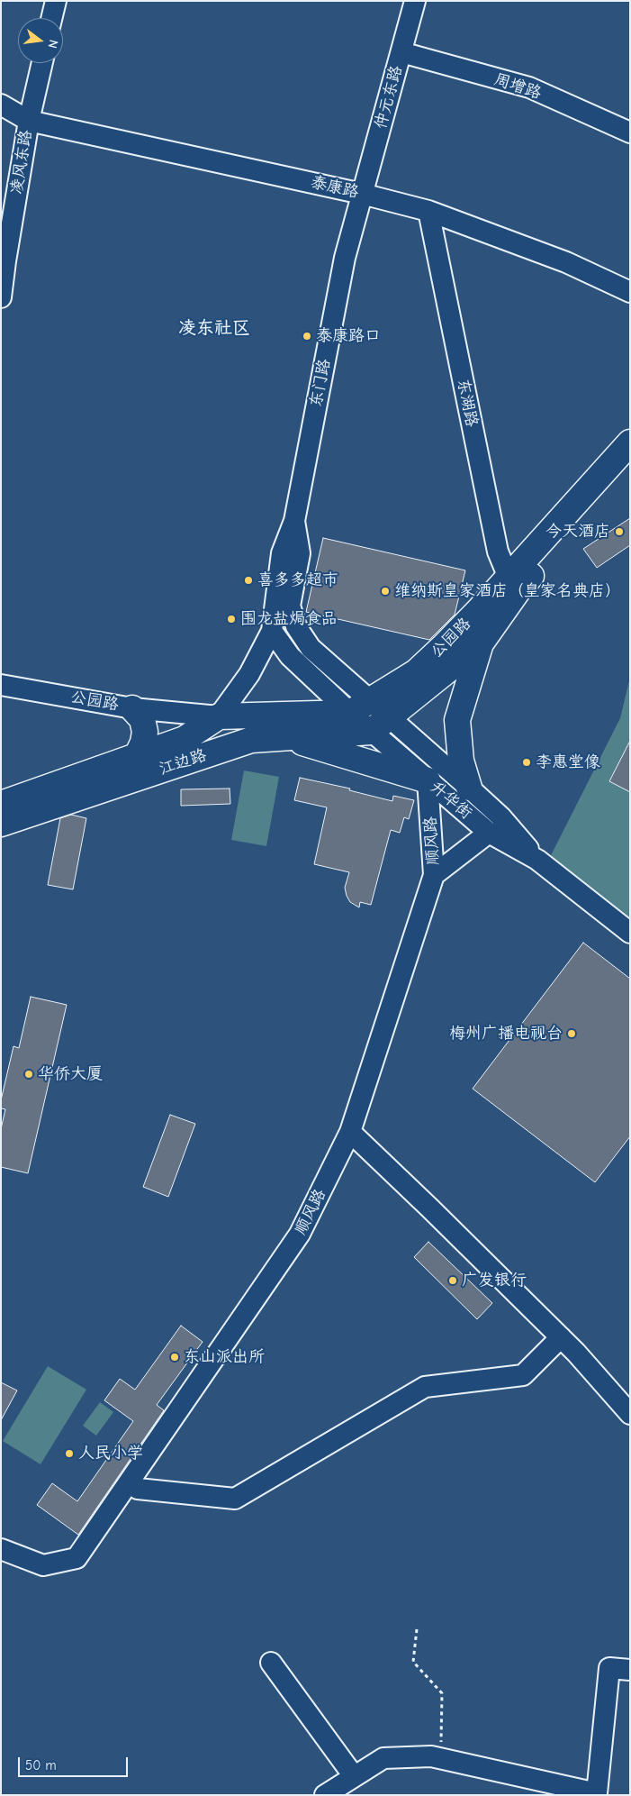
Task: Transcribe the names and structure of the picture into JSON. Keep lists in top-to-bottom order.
{
  "streets": {
    "main road": ["公园路", "江边路"],
    "street": [
      "周增路",
      "仲元东路",
      "凌风东路",
      "泰康路",
      "东门路",
      "东湖路",
      "升华街",
      "顺风路"
    ]
  },
  "crossings": [
    ["周增路", "仲元东路"],
    ["仲元东路", "泰康路"],
    ["仲元东路", "东门路"],
    ["凌风东路", "泰康路"],
    ["泰康路", "东门路"],
    ["泰康路", "东湖路"],
    ["东门路", "公园路"],
    ["东湖路", "公园路"],
    ["公园路", "江边路"],
    ["公园路", "升华街"],
    ["江边路", "升华街"],
    ["升华街", "顺风路"]
  ],
  "districts": ["凌东社区"],
  "places": [
    "泰康路口",
    "今天酒店",
    "喜多多超市",
    "维纳斯皇家酒店（皇家名典店）",
    "围龙盐焗食品",
    "李惠堂像",
    "梅州广播电视台",
    "华侨大厦",
    "广发银行",
    "东山派出所",
    "人民小学"
  ],
  "scale_bar": "50 m",
  "north": "right"
}
